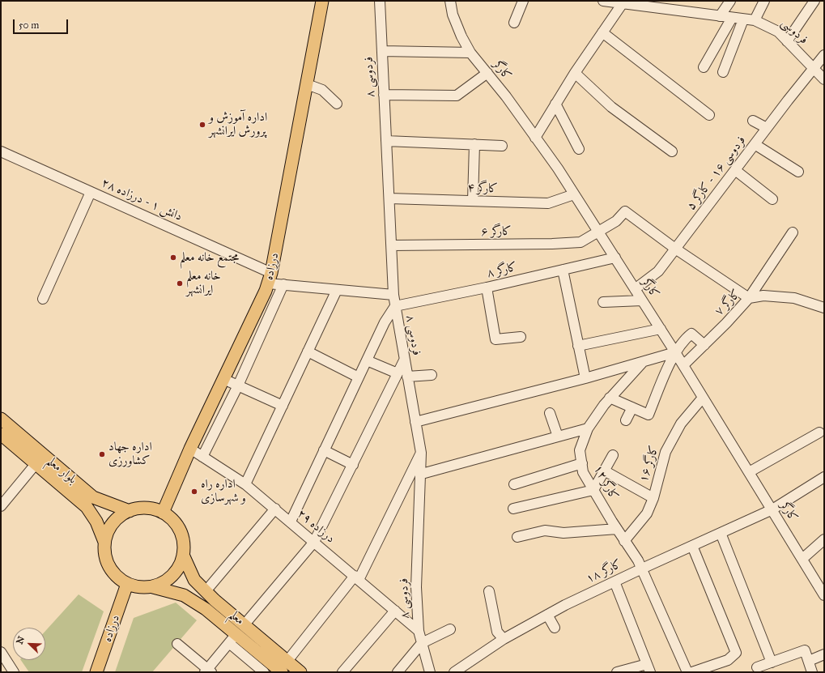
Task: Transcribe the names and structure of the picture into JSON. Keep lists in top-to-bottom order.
{
  "streets": {
    "main road": ["درزاده", "بلوار معلم", "معلم"],
    "street": [
      "فردوسی",
      "کارگر",
      "فردوسی ۸",
      "فردوسی ۱۶ - کارگر ۵",
      "کارگر ۴",
      "دانش ۱ - درزاده ۲۸",
      "کارگر ۶",
      "کارگر ۸",
      "کارگر ۷",
      "کارگر ۱۶",
      "کارگر ۱۲",
      "درزاده ۲۹",
      "کارگر ۱۸"
    ]
  },
  "crossings": [
    ["فردوسی", "فردوسی ۱۶ - کارگر ۵"],
    ["کارگر", "فردوسی ۱۶ - کارگر ۵"],
    ["کارگر", "کارگر ۴"],
    ["کارگر", "کارگر ۶"],
    ["کارگر", "کارگر ۸"],
    ["کارگر", "کارگر ۷"],
    ["کارگر", "کارگر ۱۶"],
    ["کارگر", "کارگر ۱۸"],
    ["فردوسی ۸", "کارگر ۴"],
    ["فردوسی ۸", "کارگر ۶"],
    ["فردوسی ۸", "کارگر ۸"],
    ["فردوسی ۸", "درزاده ۲۹"],
    ["فردوسی ۱۶ - کارگر ۵", "کارگر ۶"],
    ["دانش ۱ - درزاده ۲۸", "درزاده"],
    ["درزاده", "بلوار معلم"],
    ["درزاده", "درزاده ۲۹"],
    ["درزاده", "معلم"],
    ["کارگر ۱۶", "کارگر ۱۲"],
    ["بلوار معلم", "معلم"],
    ["کارگر ۱۲", "کارگر ۱۸"]
  ],
  "places": [
    "اداره آموزش و پرورش ایرانشهر",
    "مجتمع خانه معلم",
    "خانه معلم ایرانشهر",
    "اداره جهاد کشاورزی",
    "اداره راه و شهرسازی"
  ],
  "scale_bar": "50 m",
  "north": "top left"
}
